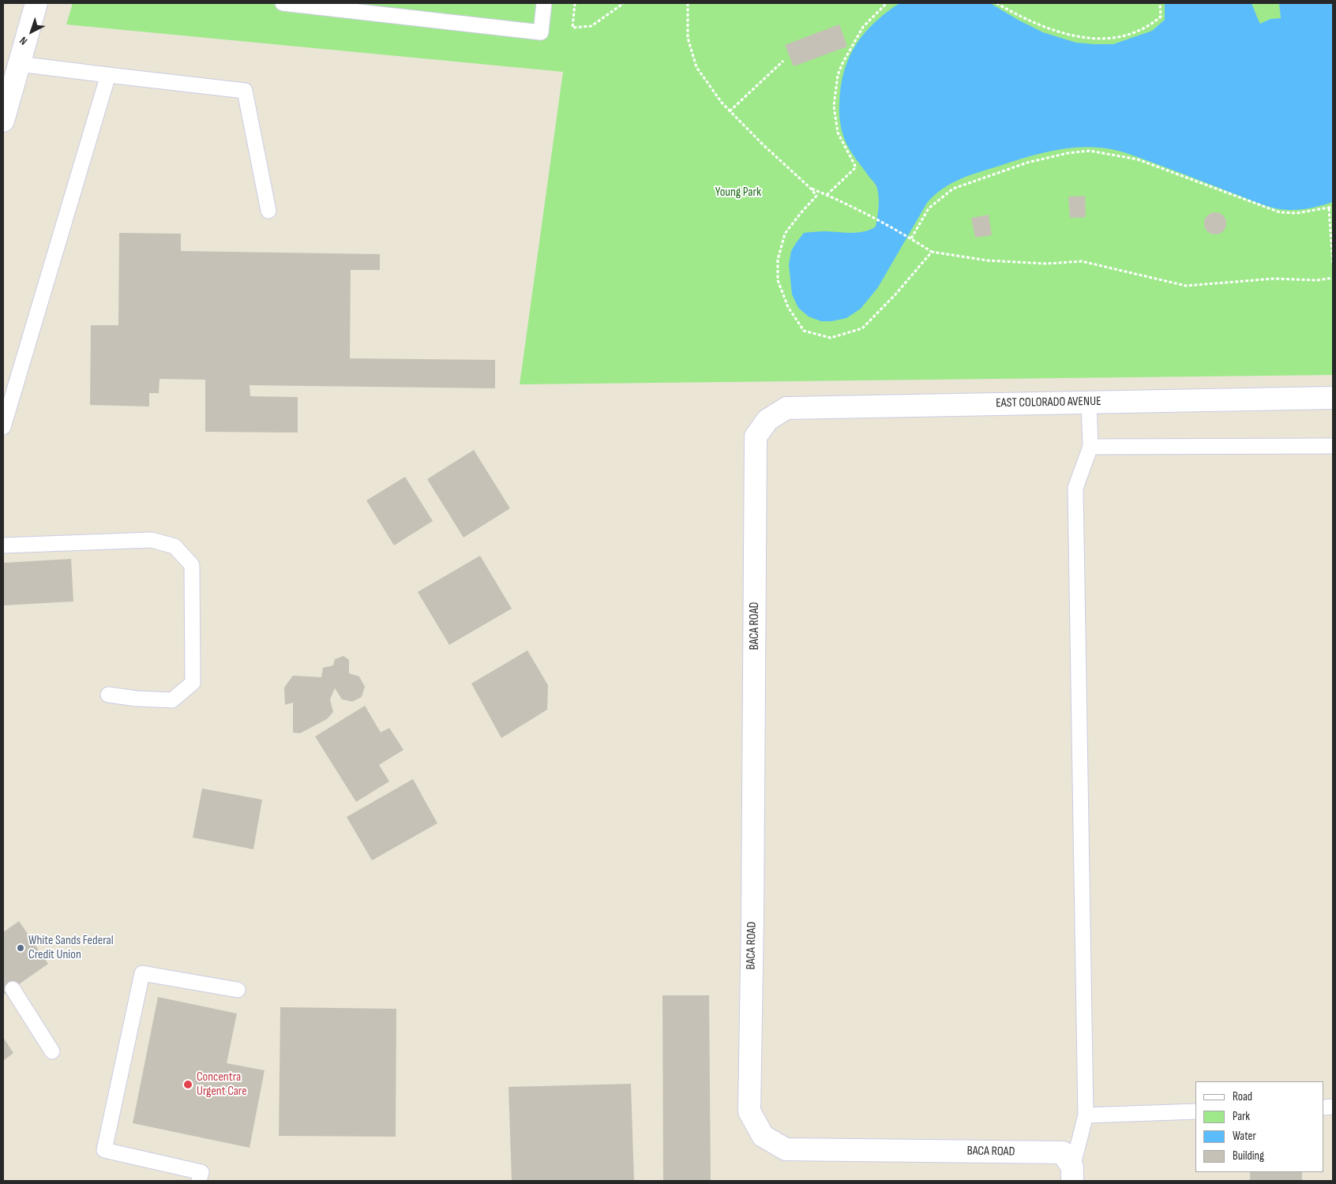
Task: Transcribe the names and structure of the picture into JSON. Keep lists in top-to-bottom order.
{
  "streets": {
    "street": ["EAST COLORADO AVENUE", "BACA ROAD"]
  },
  "crossings": [
    ["EAST COLORADO AVENUE", "BACA ROAD"]
  ],
  "parks": ["Young Park"],
  "places": ["White Sands Federal Credit Union", "Concentra Urgent Care"],
  "legend": [
    "Road",
    "Park",
    "Water",
    "Building"
  ],
  "north": "bottom left"
}
